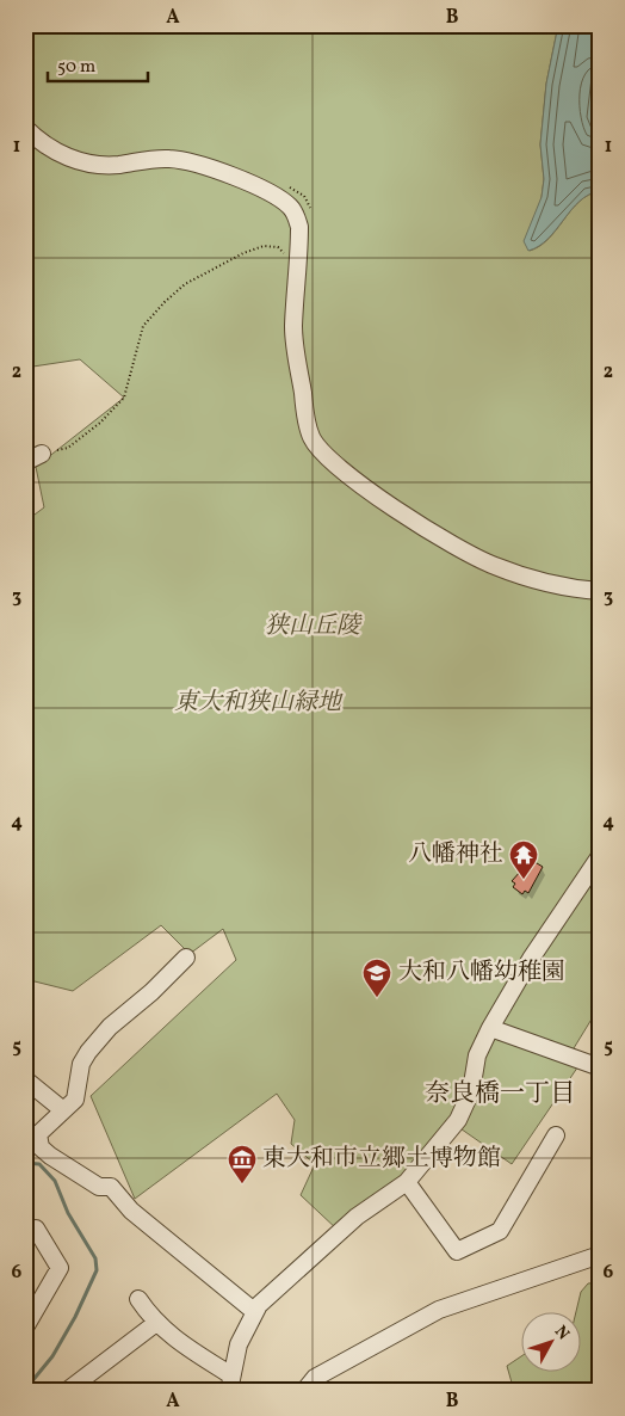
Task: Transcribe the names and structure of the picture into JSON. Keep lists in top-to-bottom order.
{
  "districts": ["奈良橋一丁目"],
  "parks": ["狭山丘陵", "東大和狭山緑地"],
  "places": {
    "temple": ["八幡神社"],
    "school or university": ["大和八幡幼稚園"],
    "museum": ["東大和市立郷土博物館"]
  },
  "scale_bar": "50 m",
  "north": "top right",
  "grid": {
    "columns": ["A", "B"],
    "rows": [
      "1",
      "2",
      "3",
      "4",
      "5",
      "6"
    ]
  }
}
